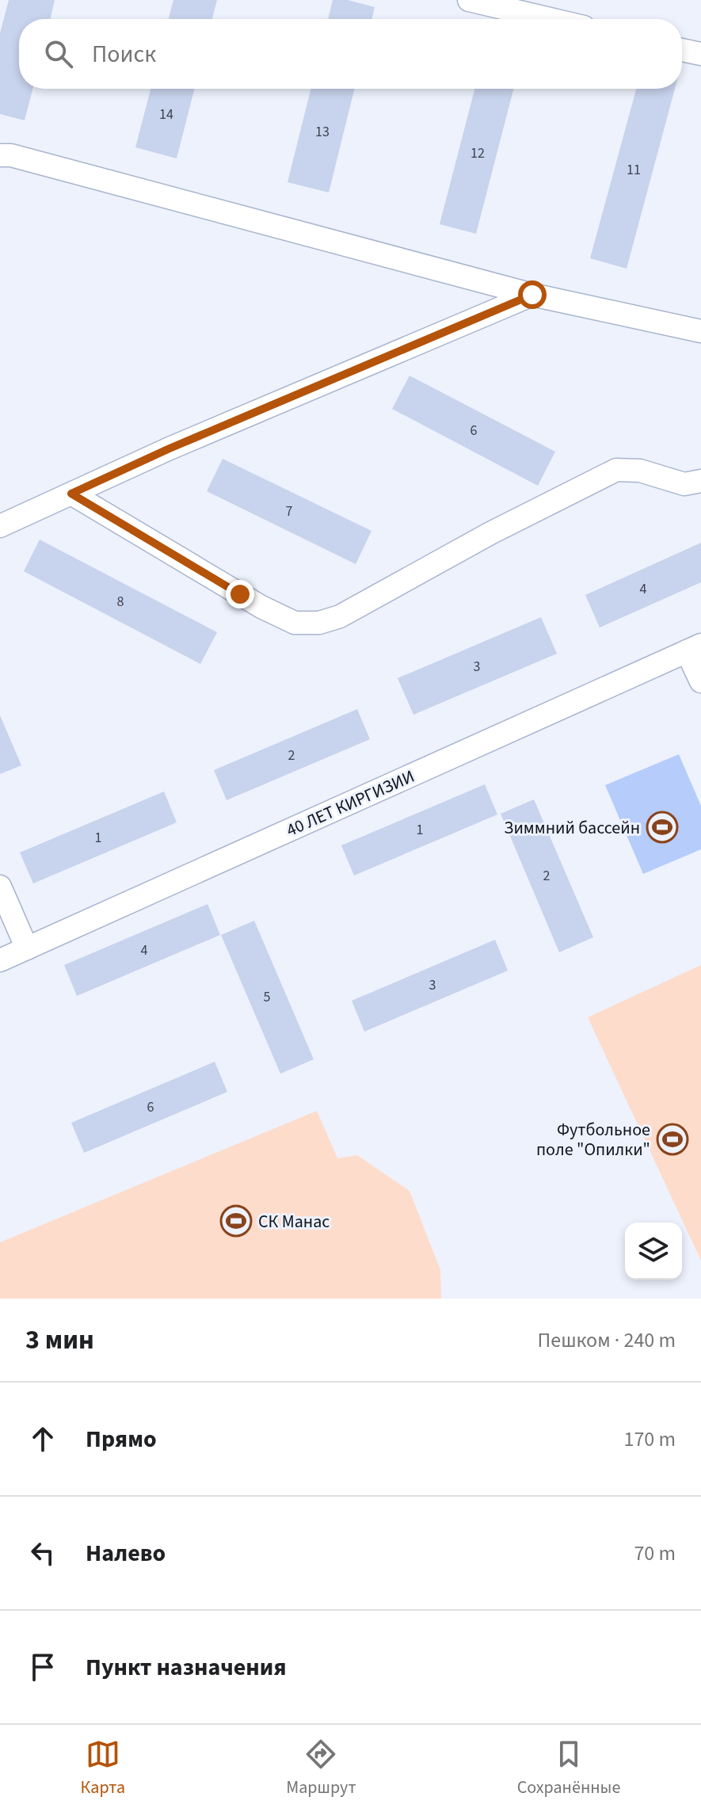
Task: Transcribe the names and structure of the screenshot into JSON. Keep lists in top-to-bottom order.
{
  "streets": {
    "street": ["40 ЛЕТ КИРГИЗИИ"]
  },
  "places": {
    "sports": ["Зиммний бассейн", "Футбольное поле \"Опилки\"", "СК Манас"]
  },
  "house_numbers": [
    "14",
    "13",
    "12",
    "11",
    "6",
    "7",
    "4",
    "8",
    "3",
    "2",
    "1",
    "1",
    "2",
    "4",
    "3",
    "5",
    "6"
  ],
  "page": {
    "search": "Поиск",
    "heading": ["3 мин", "Пешком · 240 m"],
    "list": [
      ["Прямо", "170 m"],
      ["Налево", "70 m"],
      "Пункт назначения"
    ],
    "nav": ["Карта", "Маршрут", "Сохранённые"]
  }
}
